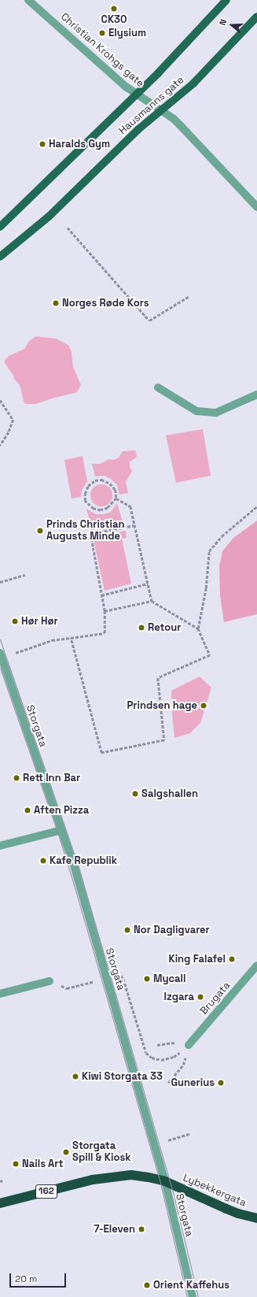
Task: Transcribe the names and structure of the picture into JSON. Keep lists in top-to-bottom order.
{
  "streets": {
    "highway": ["Lybekkergata", "162"],
    "main road": ["Hausmanns gate"],
    "street": ["Christian Krohgs gate", "Storgata", "Brugata"]
  },
  "crossings": [
    ["Christian Krohgs gate", "Hausmanns gate"],
    ["Storgata", "Lybekkergata"],
    ["Storgata", "162"],
    ["Lybekkergata", "162"]
  ],
  "places": [
    "CK30",
    "Elysium",
    "Haralds Gym",
    "Norges Røde Kors",
    "Prinds Christian Augusts Minde",
    "Hør Hør",
    "Retour",
    "Prindsen hage",
    "Rett Inn Bar",
    "Salgshallen",
    "Aften Pizza",
    "Kafe Republik",
    "Nor Dagligvarer",
    "King Falafel",
    "Mycall",
    "Izgara",
    "Kiwi Storgata 33",
    "Gunerius",
    "Storgata Spill & Kiosk",
    "Nails Art",
    "7-Eleven",
    "Orient Kaffehus"
  ],
  "scale_bar": "20 m",
  "north": "left"
}
